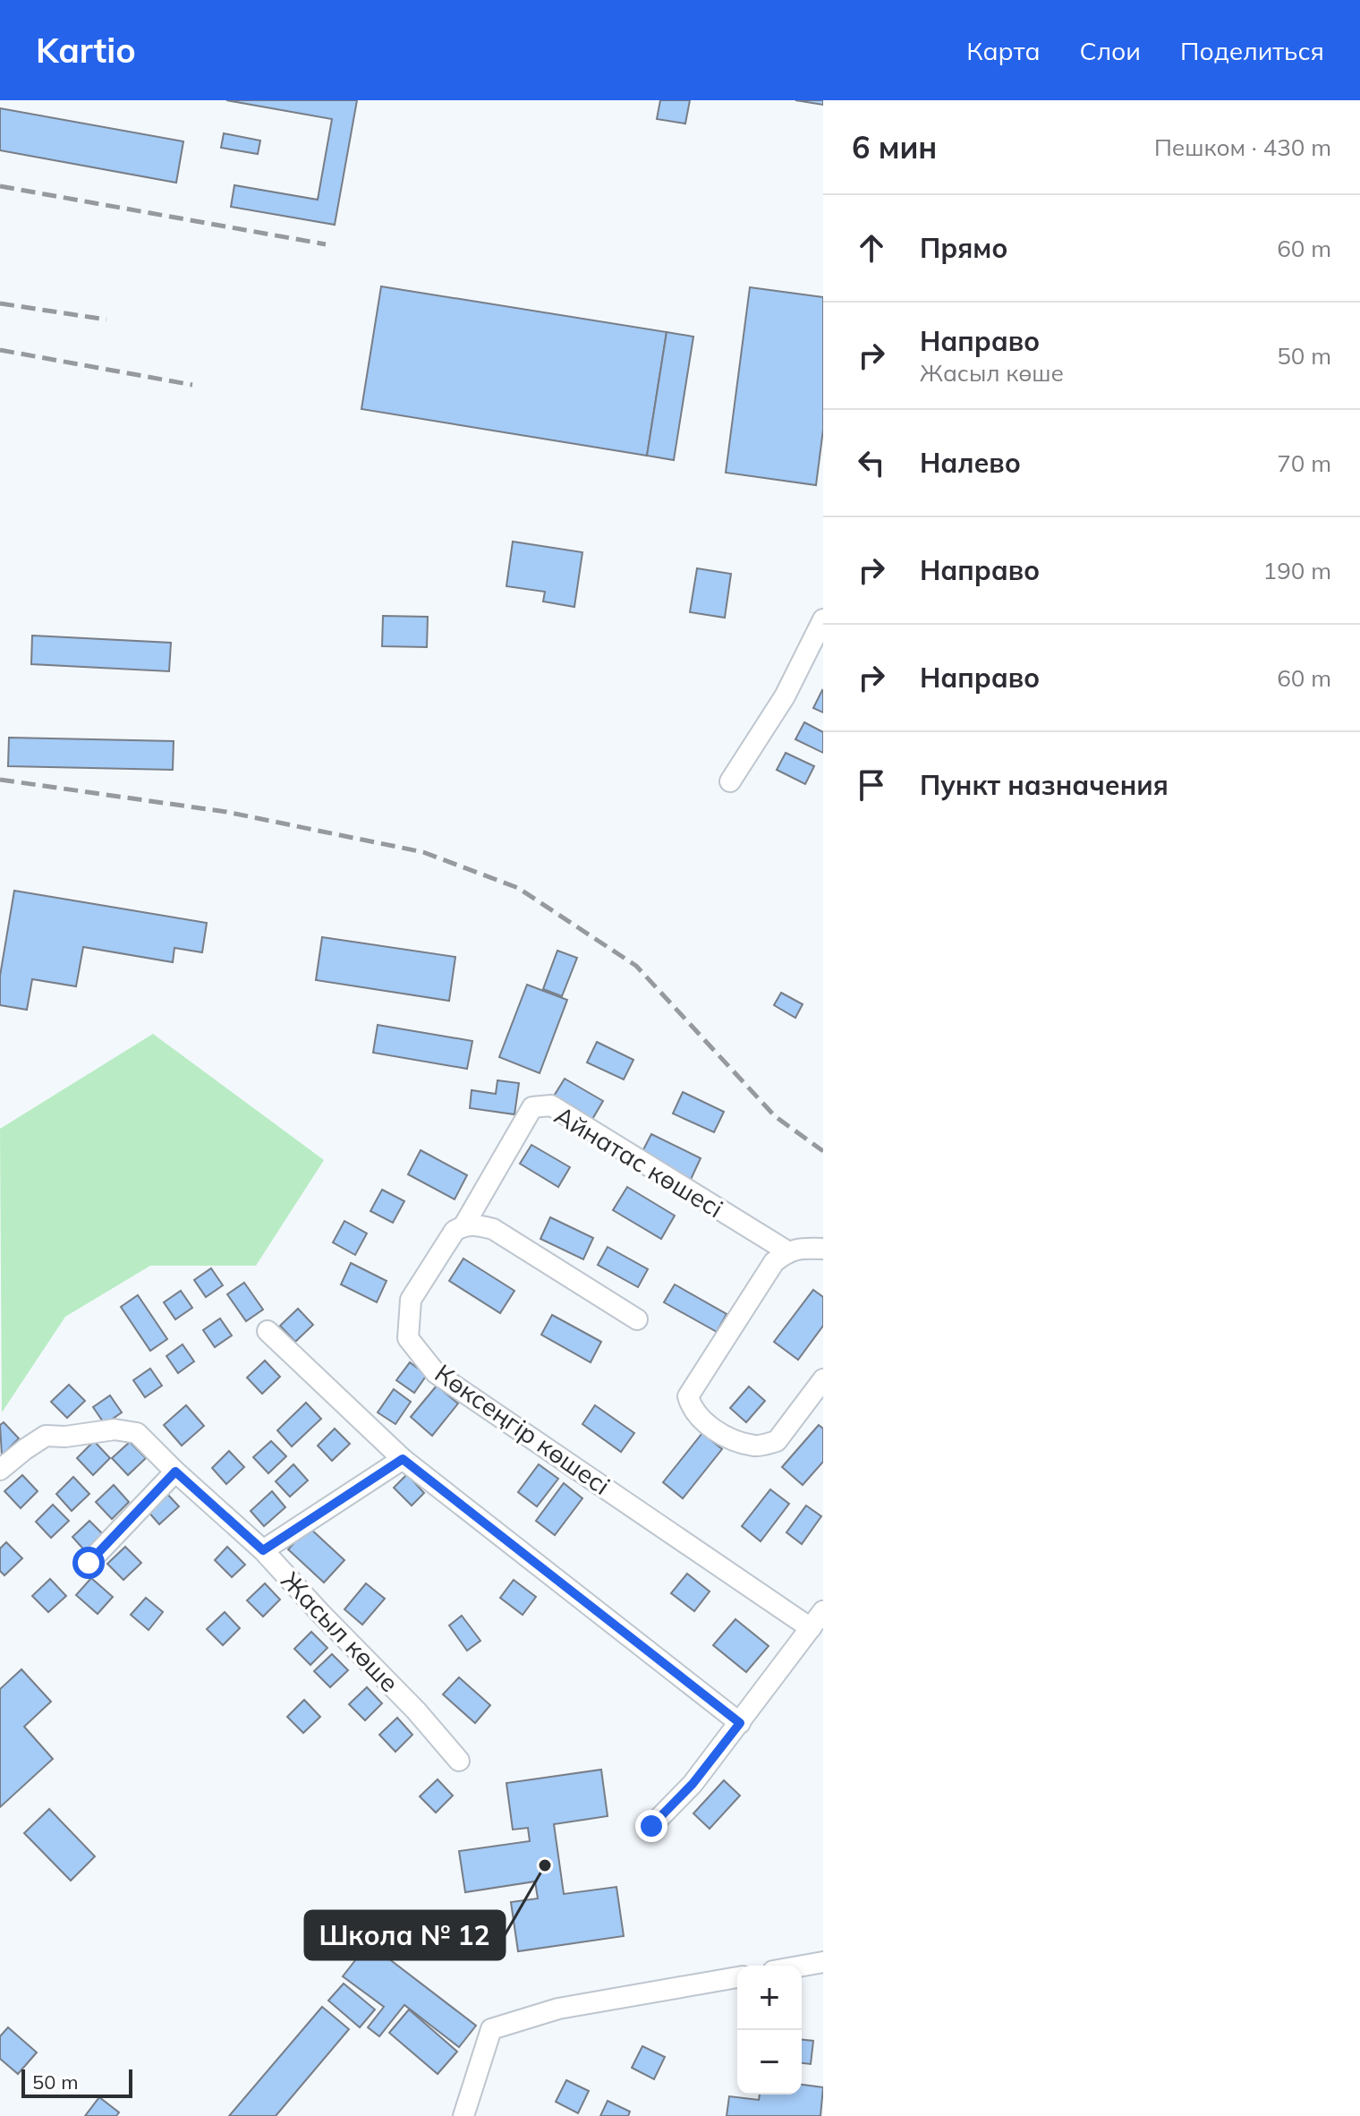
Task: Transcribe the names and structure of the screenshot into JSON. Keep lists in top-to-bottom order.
{
  "streets": {
    "street": ["Айнатас көшесі", "Көксеңгір көшесі", "Жасыл көше"]
  },
  "crossings": [
    ["Айнатас көшесі", "Көксеңгір көшесі"]
  ],
  "places": ["Школа № 12"],
  "scale_bar": "50 m",
  "page": {
    "header": "Kartio",
    "nav": ["Карта", "Слои", "Поделиться"],
    "heading": ["6 мин", "Пешком · 430 m"],
    "list": [
      ["Прямо", "60 m"],
      ["Направо", "Жасыл көше", "50 m"],
      ["Налево", "70 m"],
      ["Направо", "190 m"],
      ["Направо", "60 m"],
      "Пункт назначения"
    ],
    "map_buttons": ["+", "−"],
    "scale": "50 m"
  }
}
